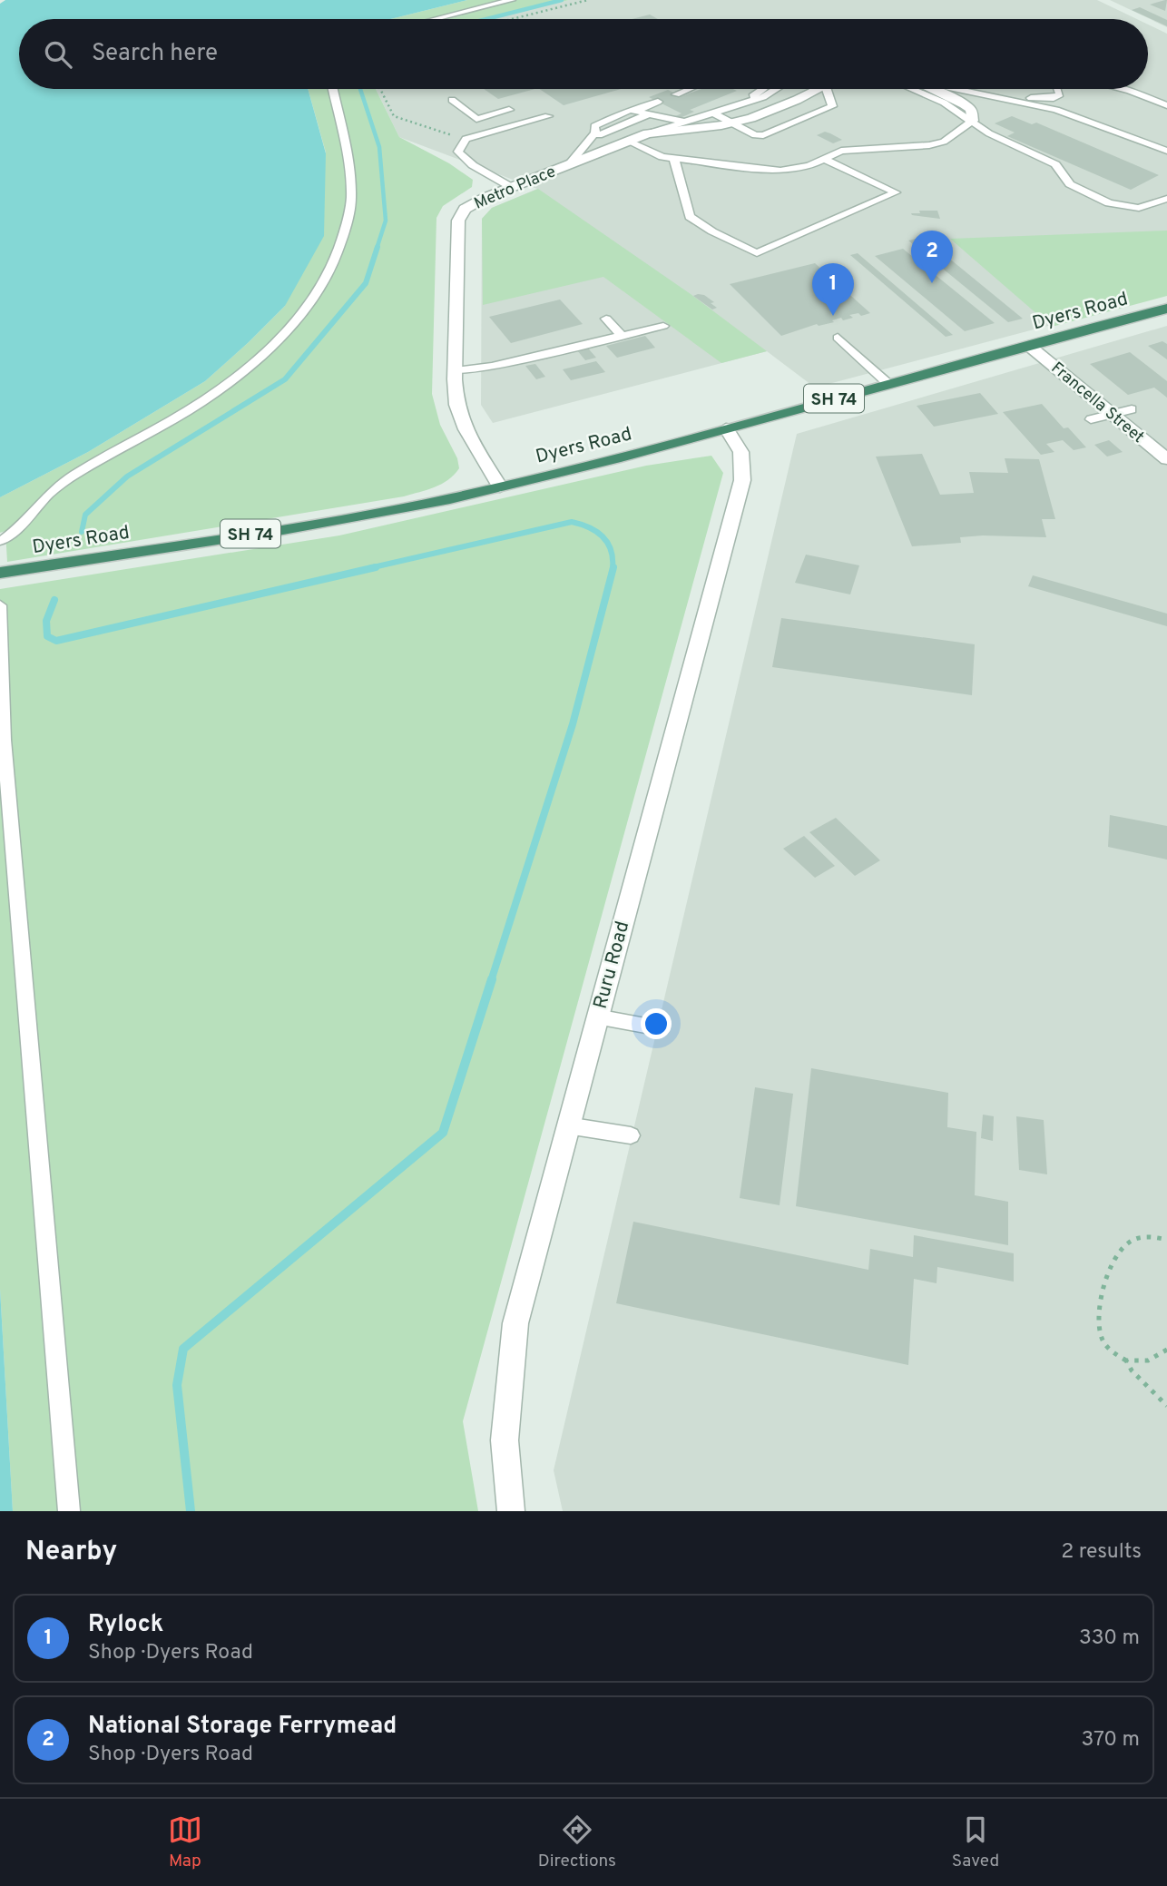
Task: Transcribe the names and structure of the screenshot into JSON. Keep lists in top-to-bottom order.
{
  "streets": {
    "highway": ["Dyers Road", "SH 74"],
    "street": ["Metro Place", "Francella Street", "Ruru Road"]
  },
  "crossings": [
    ["Metro Place", "Dyers Road"],
    ["Dyers Road", "Francella Street"],
    ["Dyers Road", "Ruru Road"]
  ],
  "page": {
    "search": "Search here",
    "pins": ["2", "1"],
    "heading": ["Nearby", "2 results"],
    "list": [
      {
        "mark": "1",
        "name": "Rylock",
        "note": "Shop · Dyers Road",
        "value": "330 m"
      },
      {
        "mark": "2",
        "name": "National Storage Ferrymead",
        "note": "Shop · Dyers Road",
        "value": "370 m"
      }
    ],
    "nav": ["Map", "Directions", "Saved"]
  }
}
